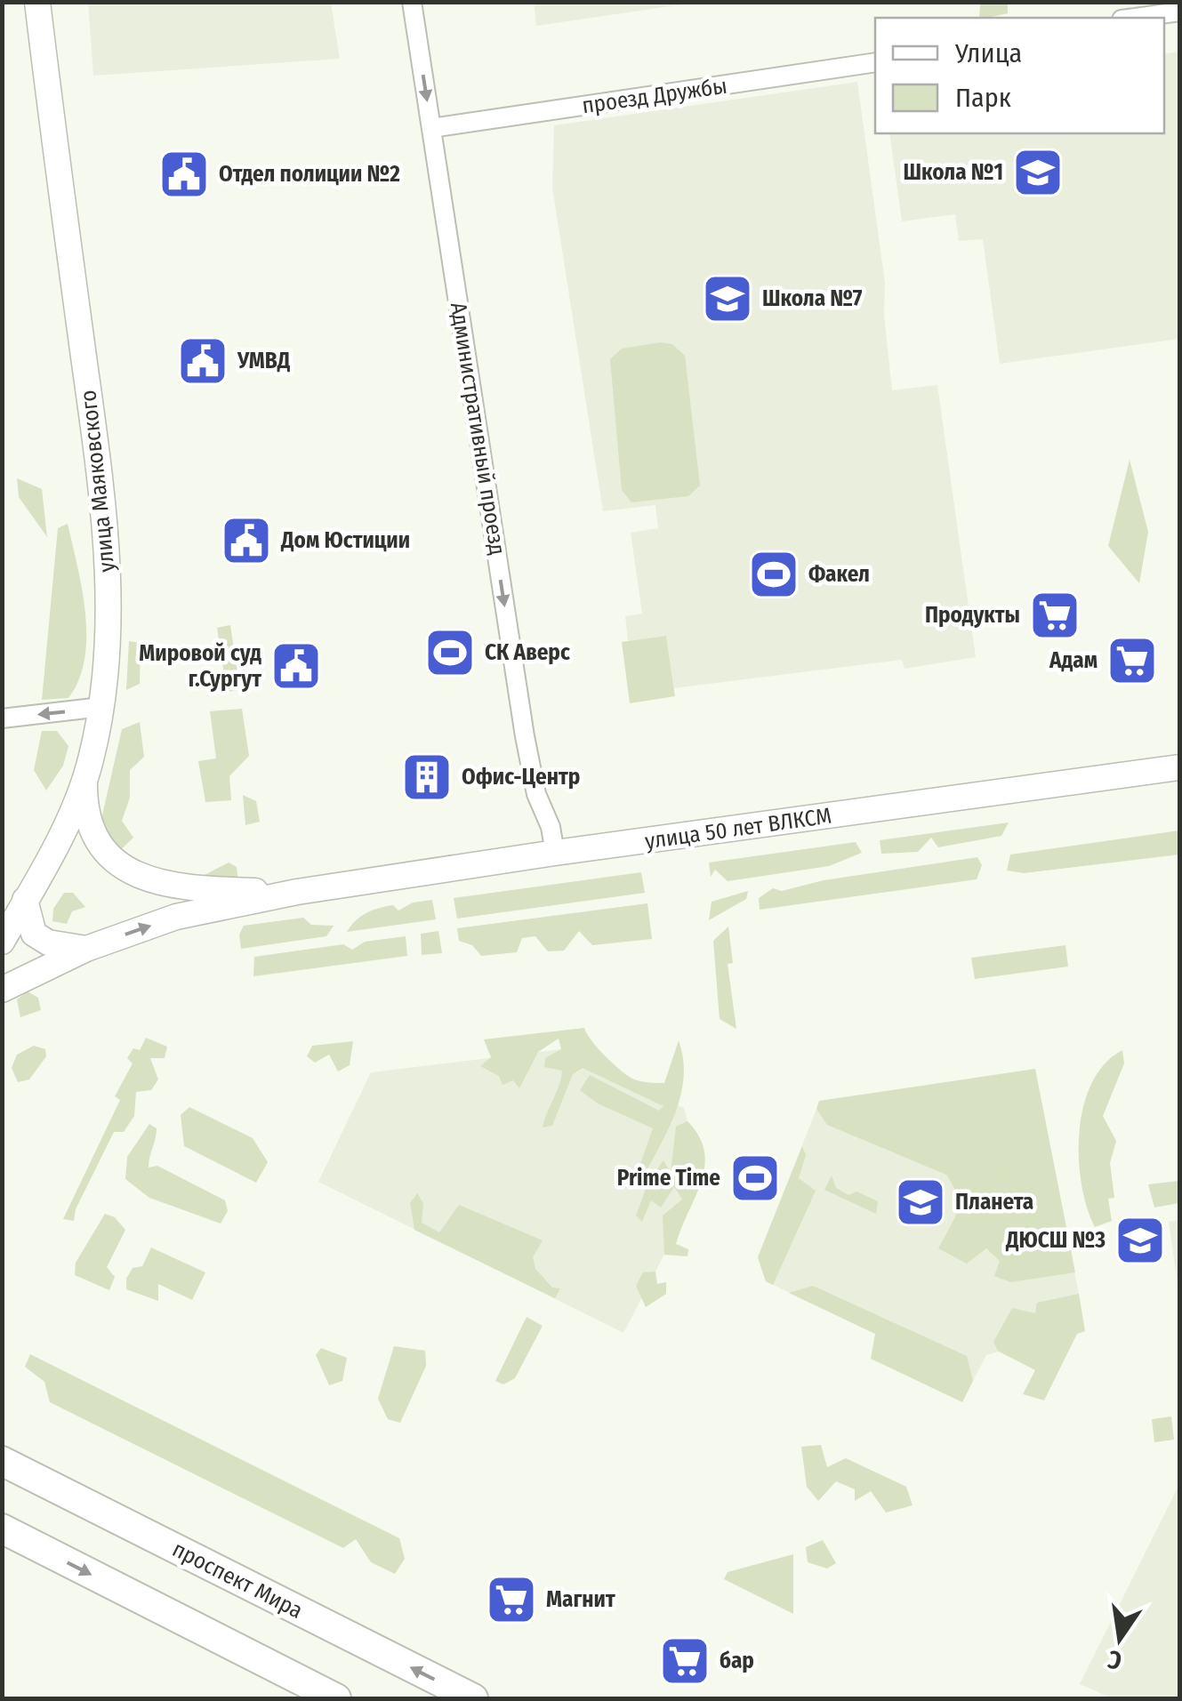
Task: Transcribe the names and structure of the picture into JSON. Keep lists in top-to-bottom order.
{
  "streets": {
    "main road": ["улица Маяковского", "улица 50 лет ВЛКСМ", "проспект Мира"],
    "street": ["проезд Дружбы", "Административный проезд"]
  },
  "crossings": [
    ["проезд Дружбы", "Административный проезд"],
    ["Административный проезд", "улица 50 лет ВЛКСМ"],
    ["улица Маяковского", "улица 50 лет ВЛКСМ"]
  ],
  "one_way": ["Административный проезд"],
  "places": {
    "school or university": [
      "Школа №1",
      "Школа №7",
      "Планета",
      "ДЮСШ №3"
    ],
    "public building": [
      "Отдел полиции №2",
      "УМВД",
      "Дом Юстиции",
      "Мировой суд г.Сургут"
    ],
    "sports": ["Факел", "СК Аверс", "Prime Time"],
    "supermarket": [
      "Продукты",
      "Адам",
      "Магнит",
      "бар"
    ],
    "building": ["Офис-Центр"]
  },
  "legend": ["Улица", "Парк"],
  "north": "bottom"
}
